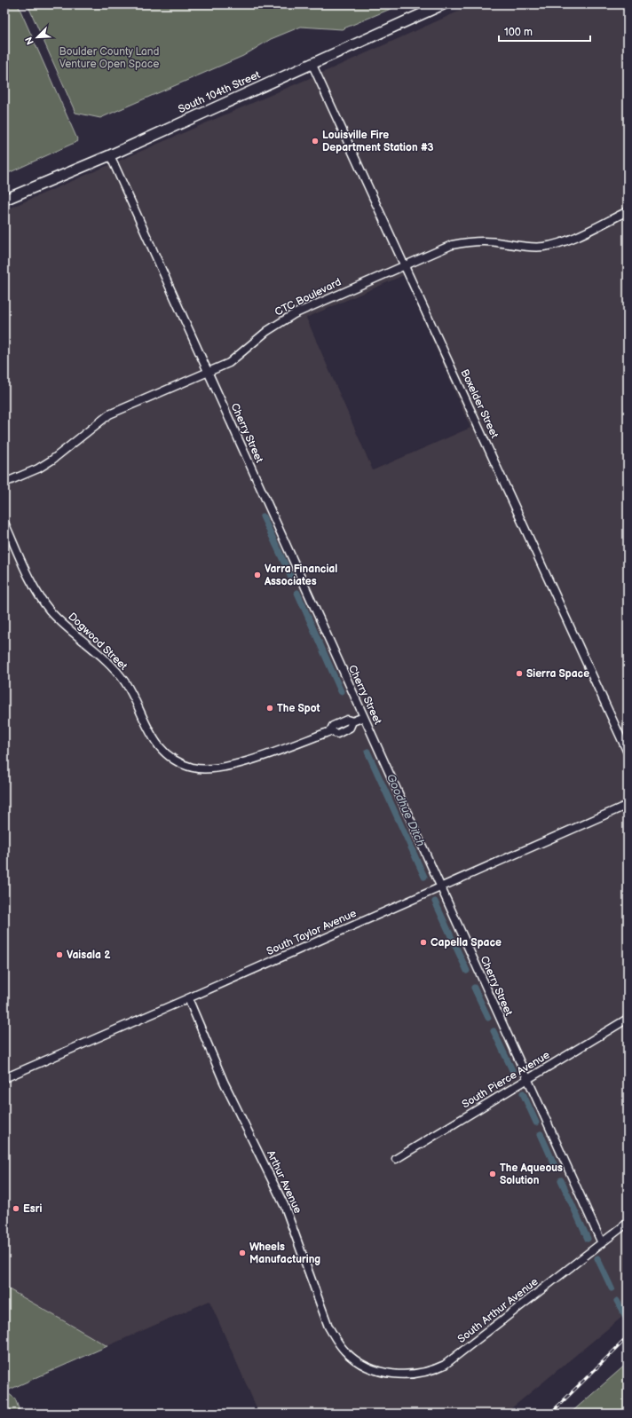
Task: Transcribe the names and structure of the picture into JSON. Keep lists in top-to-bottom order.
{
  "streets": {
    "street": [
      "South 104th Street",
      "CTC Boulevard",
      "Boxelder Street",
      "Cherry Street",
      "Dogwood Street",
      "South Taylor Avenue",
      "South Pierce Avenue",
      "Arthur Avenue",
      "South Arthur Avenue"
    ]
  },
  "crossings": [
    ["South 104th Street", "Boxelder Street"],
    ["South 104th Street", "Cherry Street"],
    ["CTC Boulevard", "Boxelder Street"],
    ["CTC Boulevard", "Cherry Street"],
    ["Cherry Street", "Dogwood Street"],
    ["Cherry Street", "South Taylor Avenue"],
    ["Cherry Street", "South Pierce Avenue"],
    ["Cherry Street", "South Arthur Avenue"],
    ["South Taylor Avenue", "Arthur Avenue"],
    ["Arthur Avenue", "South Arthur Avenue"]
  ],
  "water": ["Goodhue Ditch"],
  "parks": ["Boulder County Land Venture Open Space"],
  "places": [
    "Louisville Fire Department Station #3",
    "Varra Financial Associates",
    "Sierra Space",
    "The Spot",
    "Capella Space",
    "Vaisala 2",
    "The Aqueous Solution",
    "Esri",
    "Wheels Manufacturing"
  ],
  "scale_bar": "100 m",
  "north": "bottom left"
}
